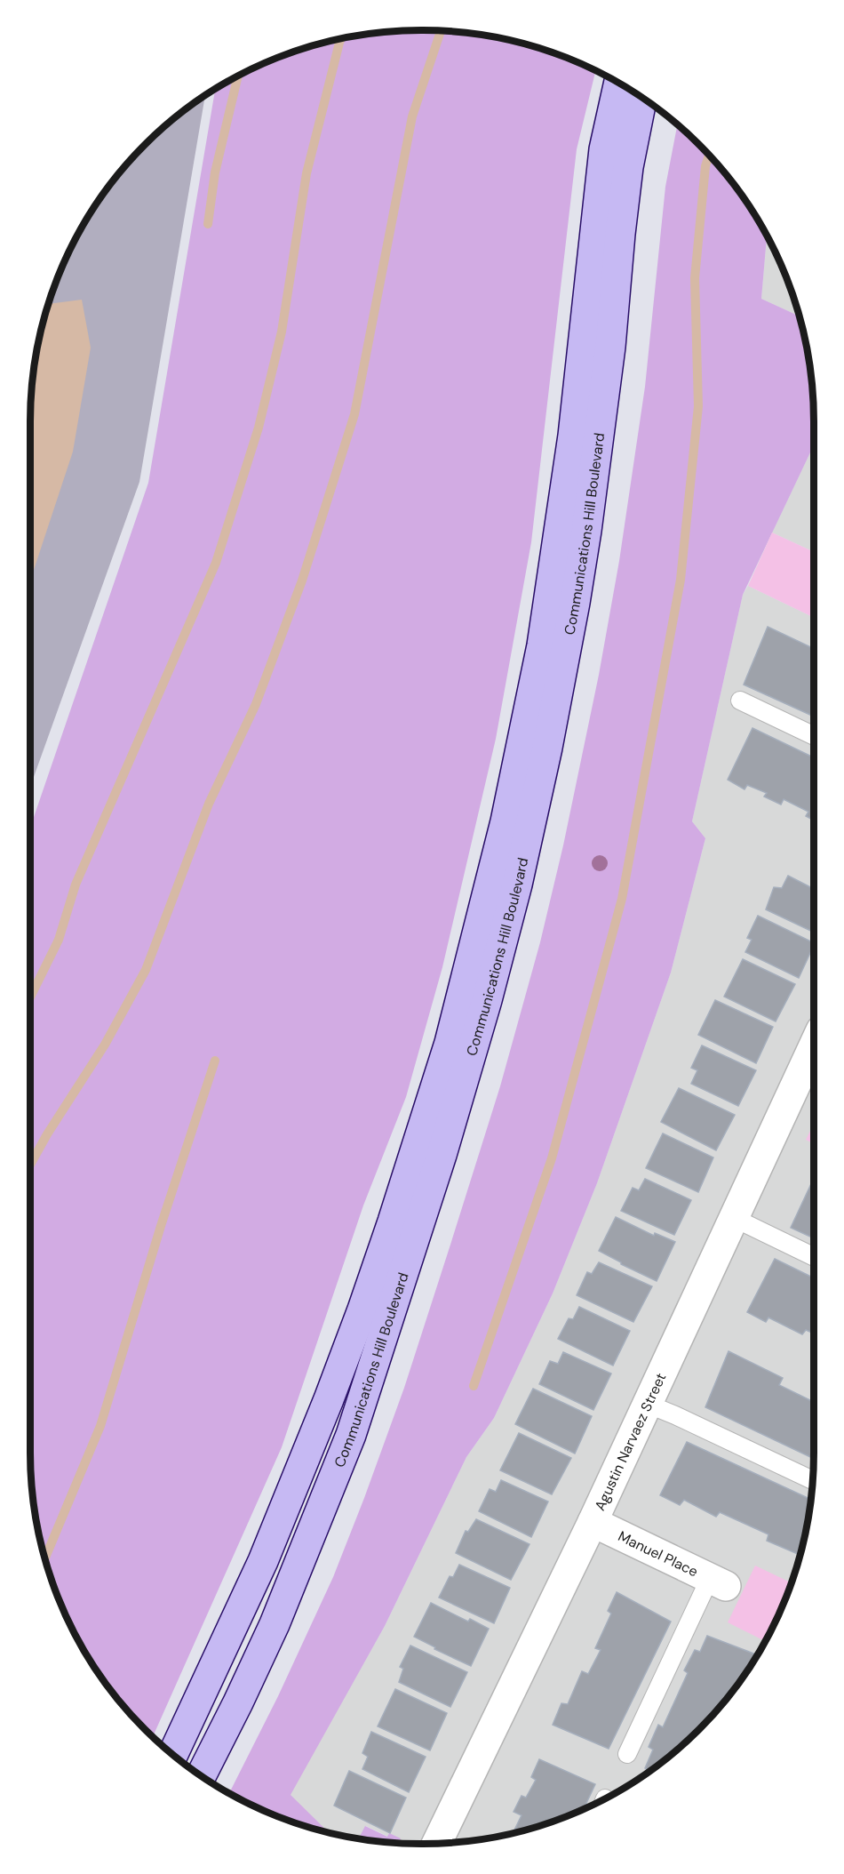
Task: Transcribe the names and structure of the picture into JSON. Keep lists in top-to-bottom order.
{
  "streets": {
    "street": ["Communications Hill Boulevard", "Agustin Narvaez Street", "Manuel Place"]
  },
  "crossings": [
    ["Agustin Narvaez Street", "Manuel Place"]
  ]
}
